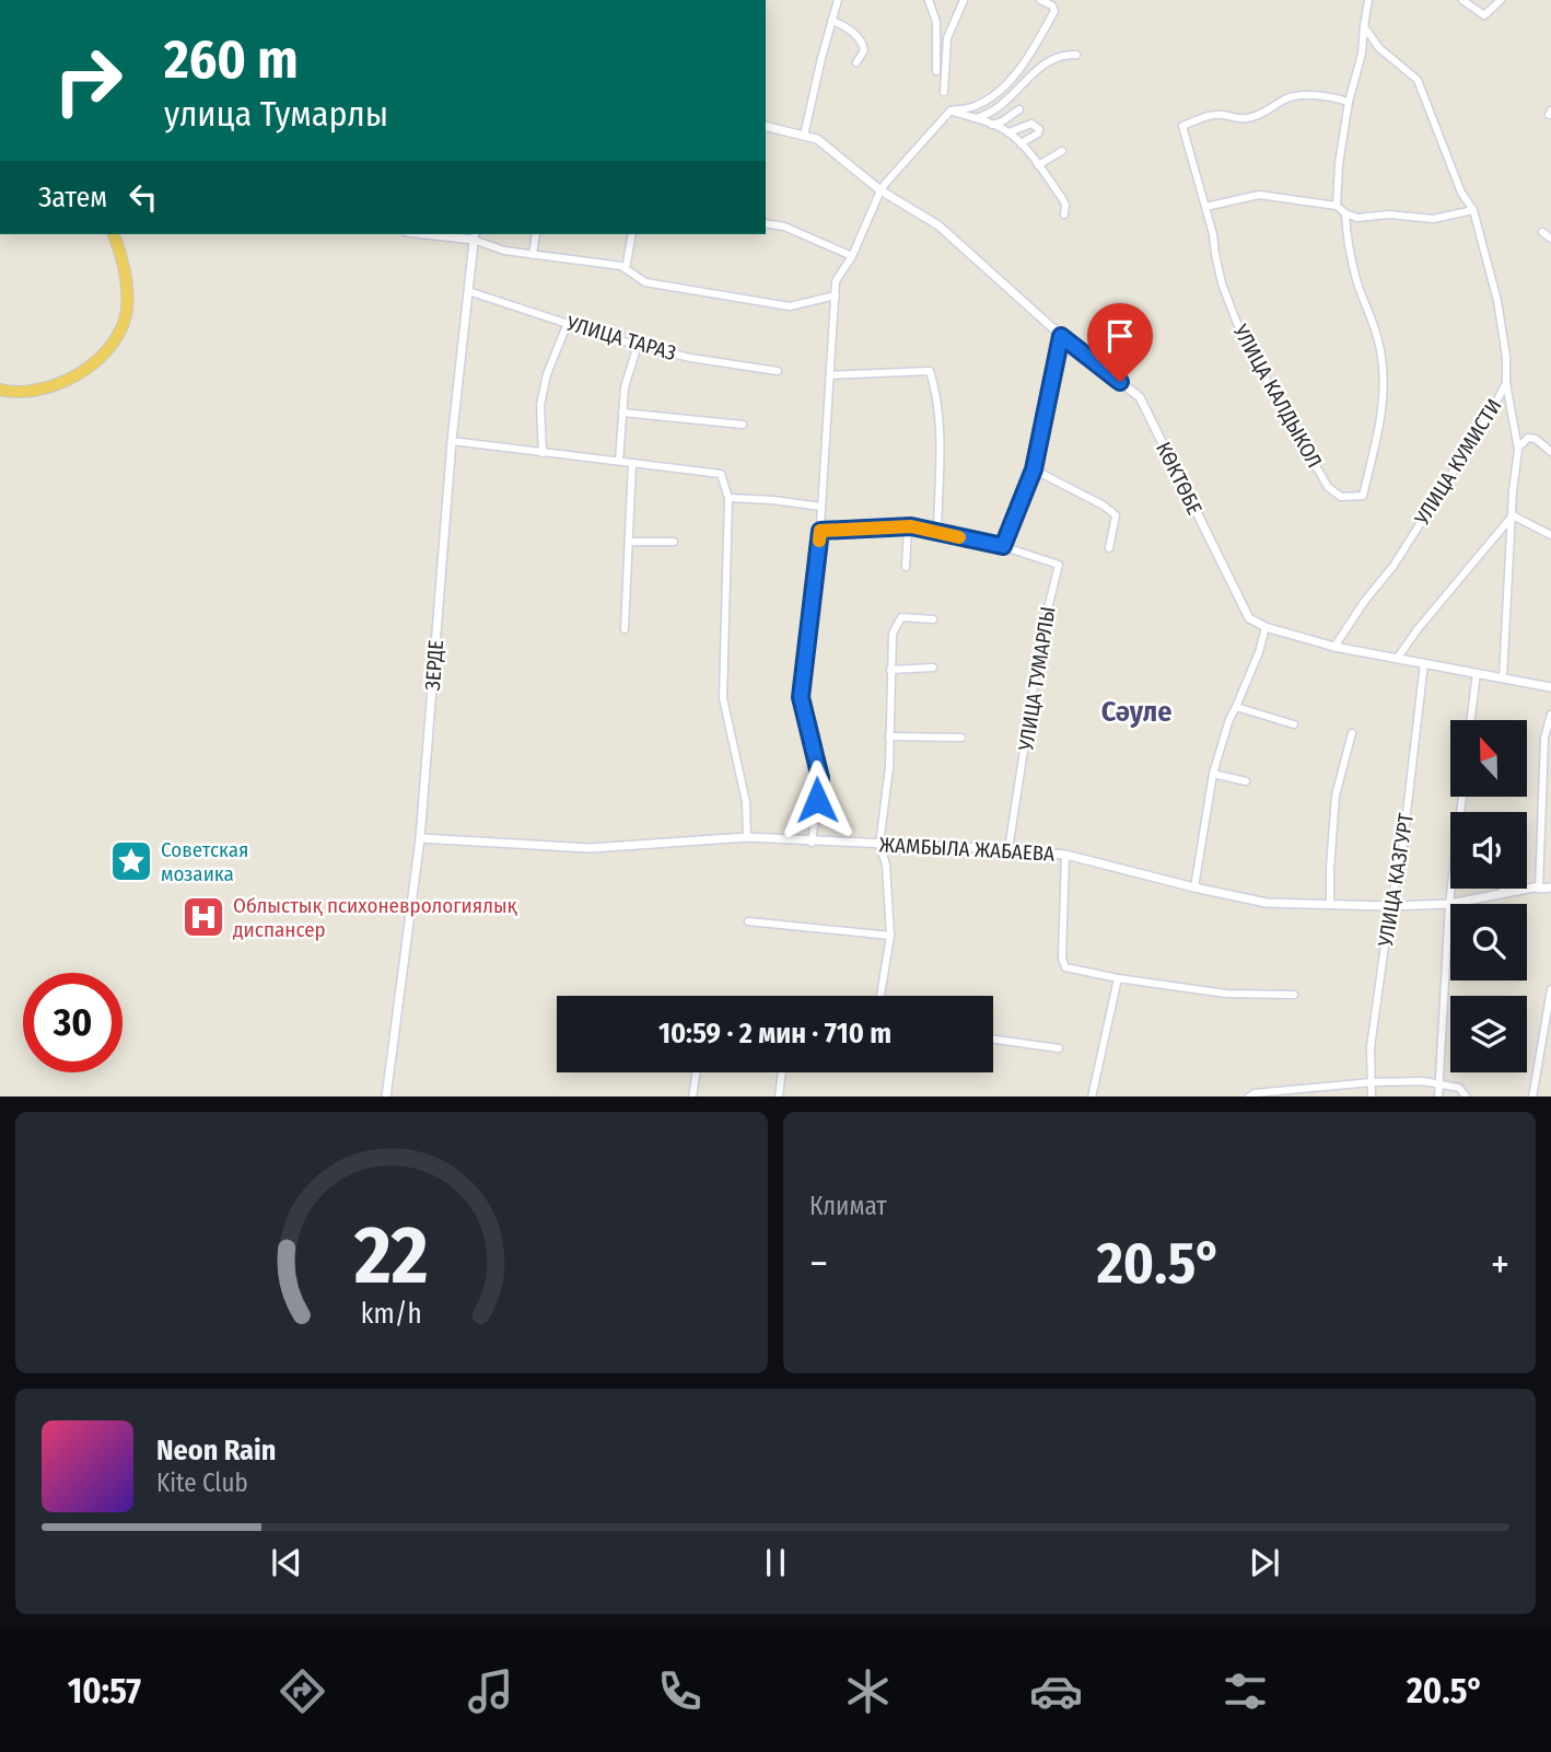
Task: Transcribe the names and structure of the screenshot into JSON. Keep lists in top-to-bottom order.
{
  "streets": {
    "street": [
      "УЛИЦА ТАРАЗ",
      "УЛИЦА КАЛДЫКОЛ",
      "УЛИЦА КУМИСТИ",
      "КӨКТӨБЕ",
      "ЗЕРДЕ",
      "УЛИЦА ТУМАРЛЫ",
      "ЖАМБЫЛА ЖАБАЕВА",
      "УЛИЦА КАЗГУРТ"
    ]
  },
  "crossings": [
    ["УЛИЦА ТАРАЗ", "ЗЕРДЕ"],
    ["ЗЕРДЕ", "ЖАМБЫЛА ЖАБАЕВА"],
    ["УЛИЦА ТУМАРЛЫ", "ЖАМБЫЛА ЖАБАЕВА"],
    ["ЖАМБЫЛА ЖАБАЕВА", "УЛИЦА КАЗГУРТ"]
  ],
  "districts": ["Сәуле"],
  "places": {
    "place": ["Советская мозаика"],
    "hospital": ["Облыстық психоневрологиялық диспансер"]
  },
  "north": "top",
  "page": {
    "turn": ["260 m", "улица Тумарлы"],
    "then": "Затем",
    "limit": "30",
    "trip": "10:59 · 2 мин · 710 m",
    "tile": "Климат",
    "heat": ["−", "20.5°", "+"],
    "song": ["Neon Rain", "Kite Club"],
    "tabs": ["10:57", "20.5°"],
    "gauge": ["22", "km/h"]
  }
}
